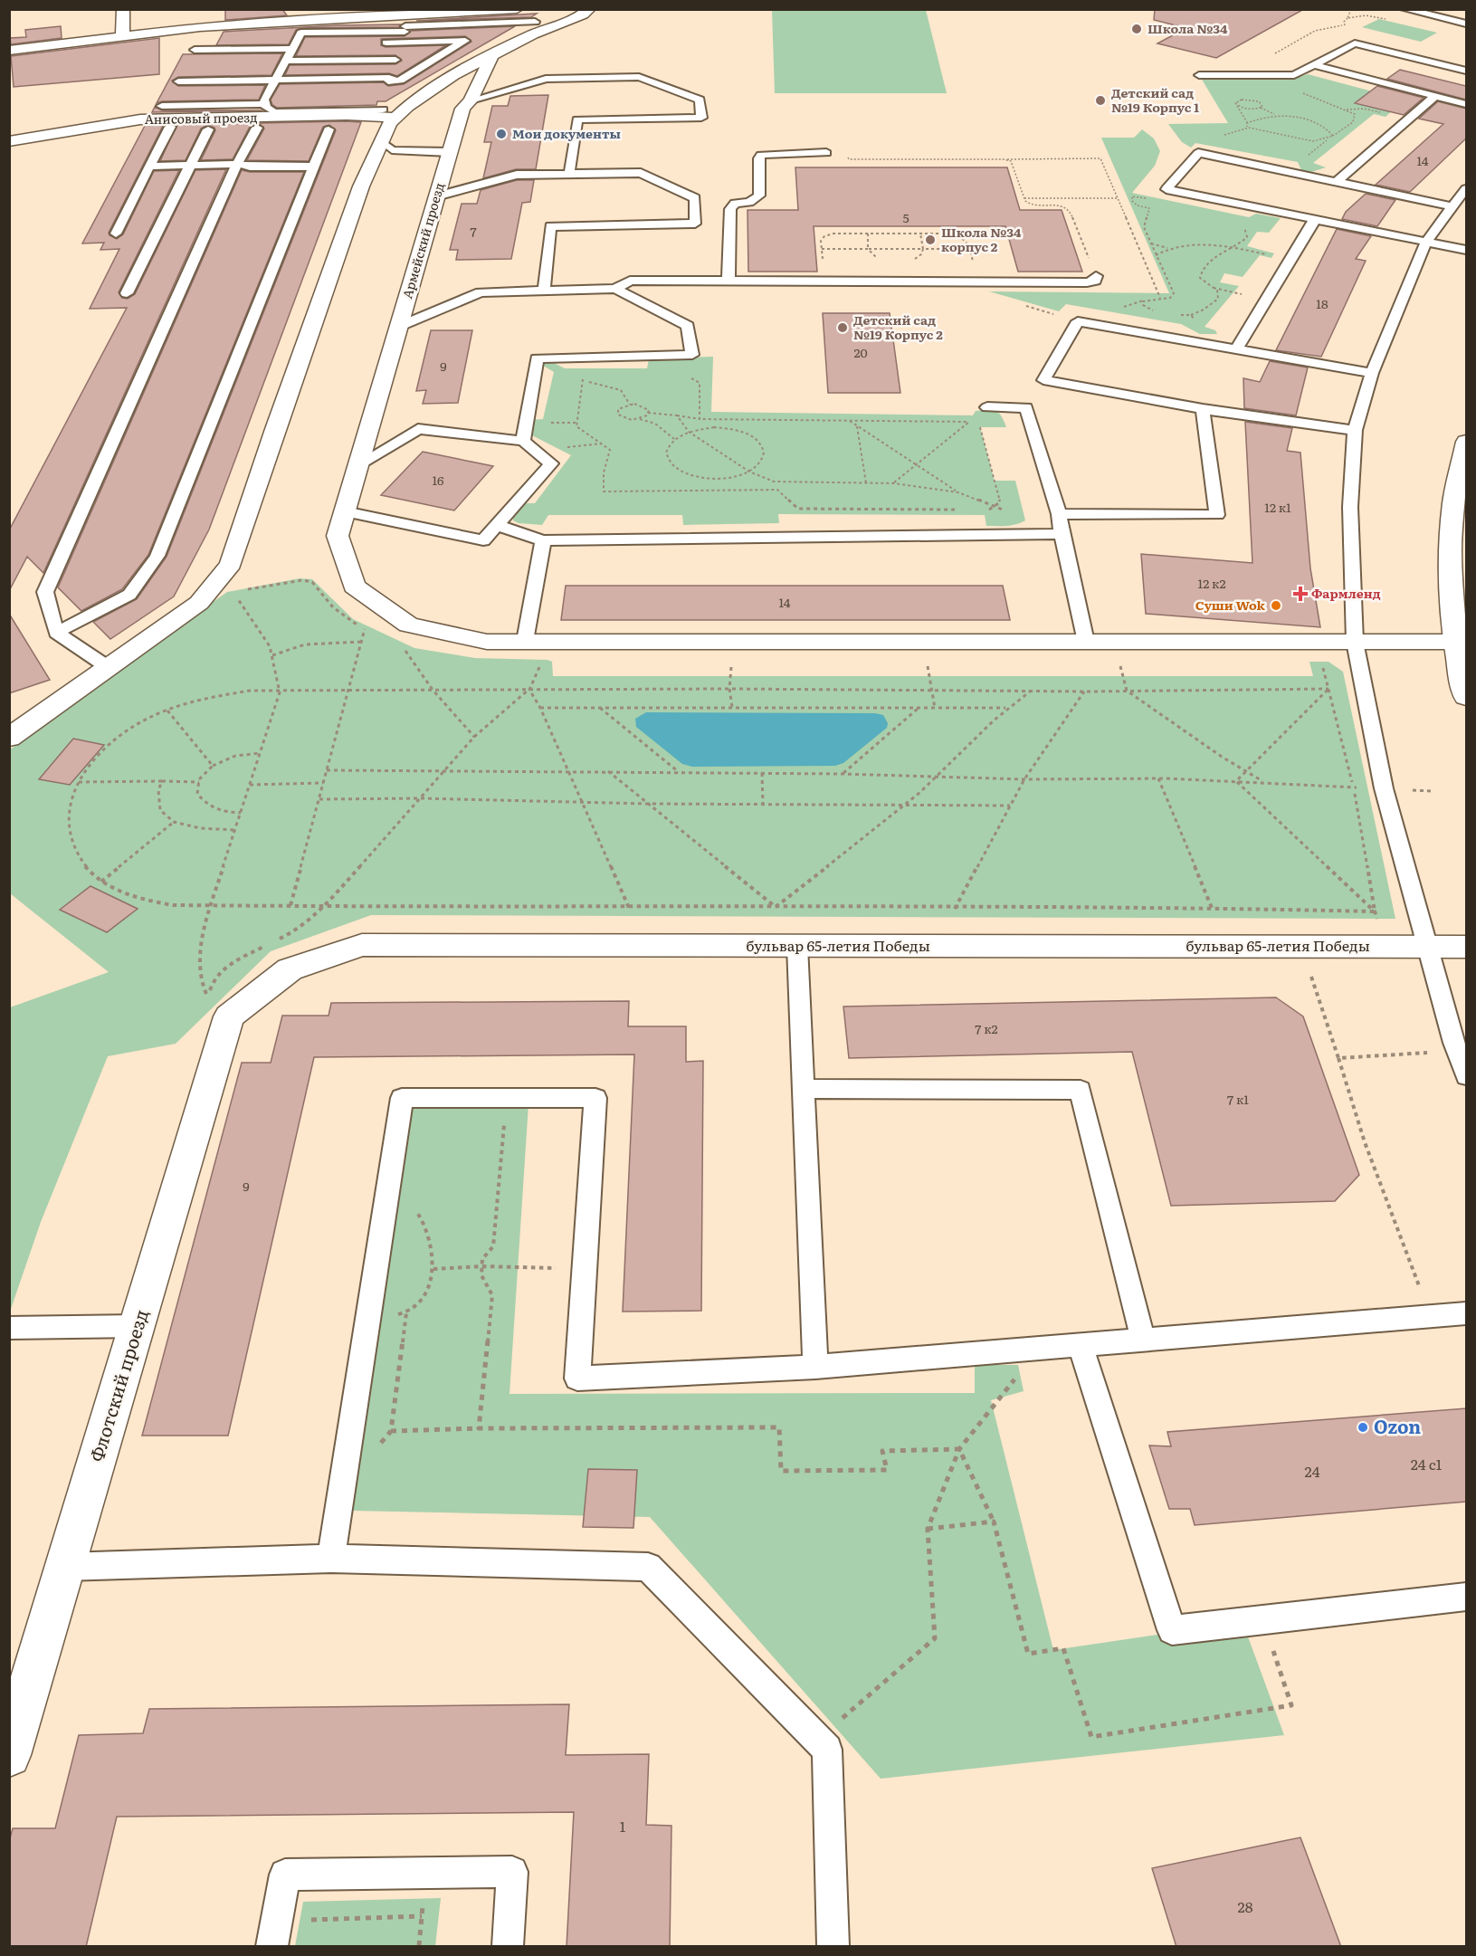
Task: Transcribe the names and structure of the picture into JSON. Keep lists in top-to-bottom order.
{
  "streets": {
    "street": [
      "Анисовый проезд",
      "Армейский проезд",
      "бульвар 65-летия Победы",
      "Флотский проезд"
    ]
  },
  "crossings": [
    ["бульвар 65-летия Победы", "Флотский проезд"]
  ],
  "places": {
    "other": [
      "Школа №34",
      "Детский сад №19 Корпус 1",
      "Мои документы",
      "Школа №34 корпус 2",
      "Детский сад №19 Корпус 2",
      "Суши Wok",
      "Ozon"
    ],
    "health": ["Фармленд"]
  },
  "house_numbers": [
    "14",
    "5",
    "7",
    "18",
    "20",
    "9",
    "16",
    "12 к1",
    "12 к2",
    "14",
    "7 к2",
    "7 к1",
    "9",
    "24 с1",
    "24",
    "1",
    "28"
  ]
}
